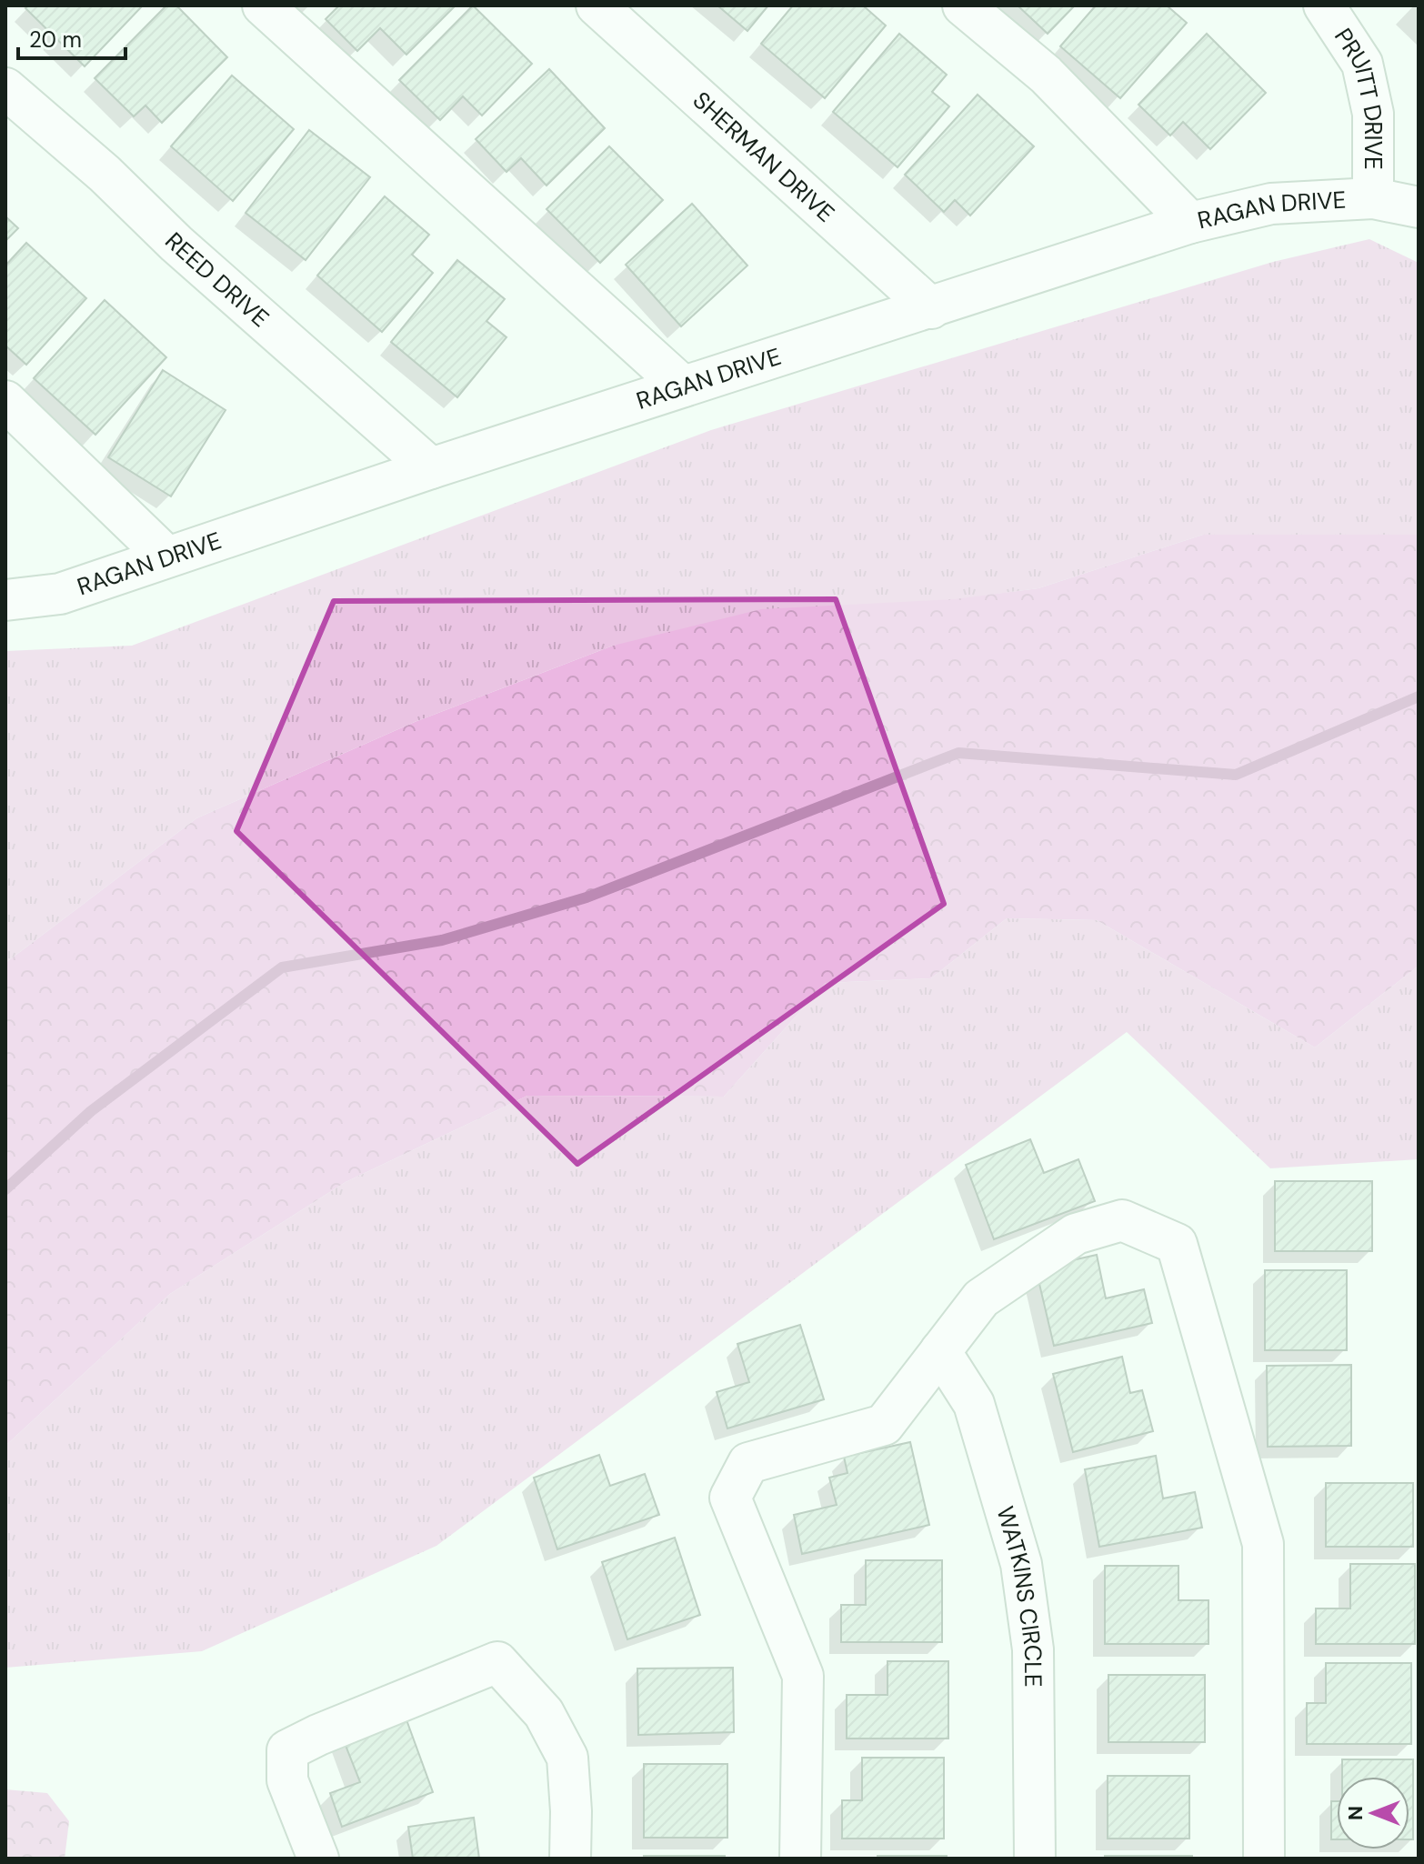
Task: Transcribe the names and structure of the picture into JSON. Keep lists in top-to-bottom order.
{
  "streets": {
    "street": [
      "PRUITT DRIVE",
      "SHERMAN DRIVE",
      "RAGAN DRIVE",
      "REED DRIVE",
      "WATKINS CIRCLE"
    ]
  },
  "crossings": [
    ["PRUITT DRIVE", "RAGAN DRIVE"],
    ["SHERMAN DRIVE", "RAGAN DRIVE"],
    ["RAGAN DRIVE", "REED DRIVE"]
  ],
  "scale_bar": "20 m",
  "north": "left"
}
